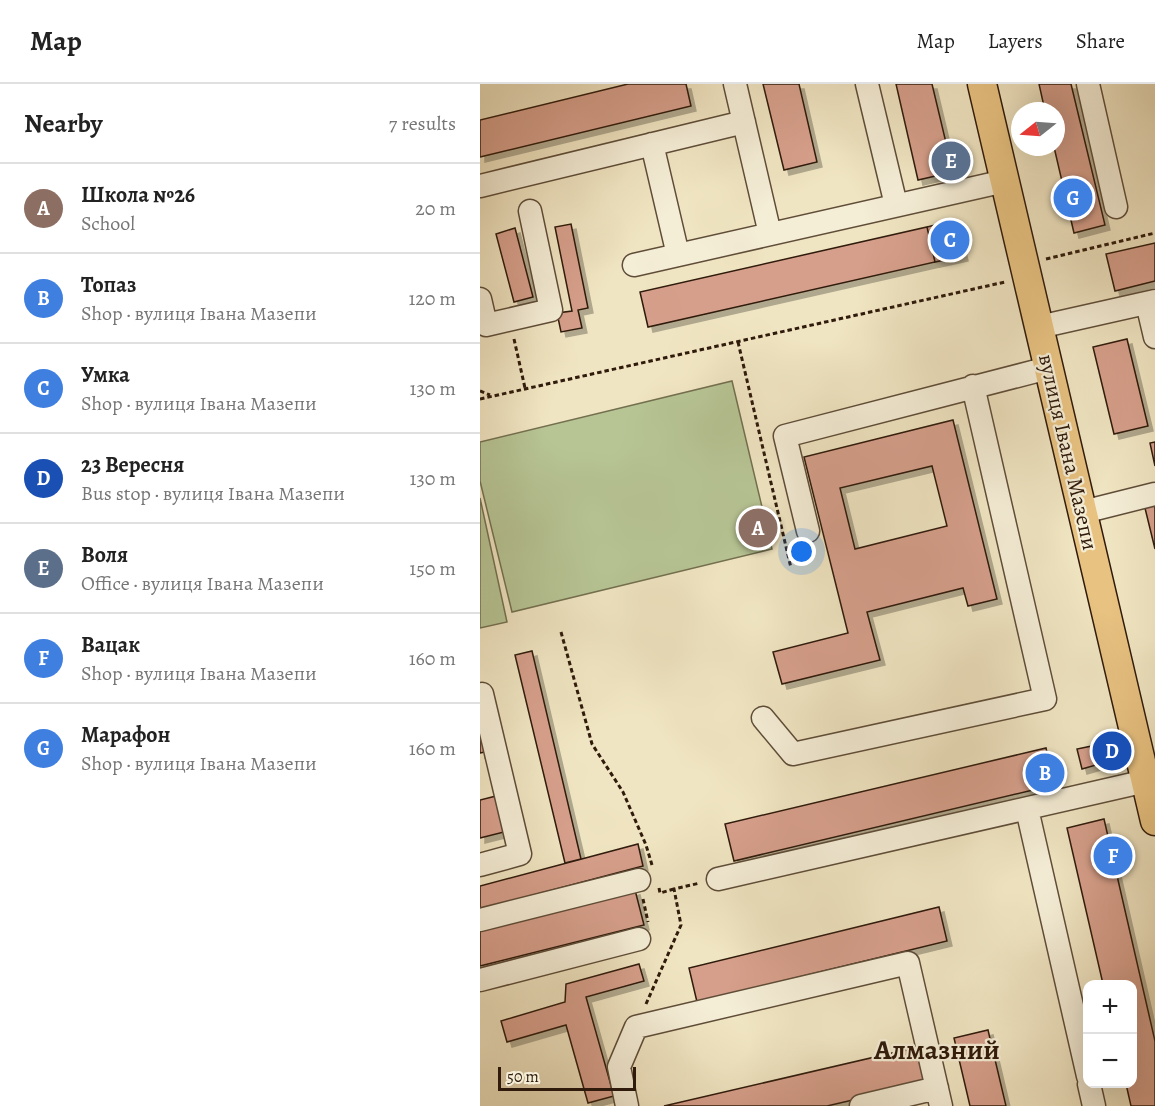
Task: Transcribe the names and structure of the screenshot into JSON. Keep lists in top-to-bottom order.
{
  "streets": {
    "main road": ["вулиця Івана Мазепи"]
  },
  "districts": ["Алмазний"],
  "scale_bar": "50 m",
  "north": "left",
  "page": {
    "header": "Map",
    "nav": ["Map", "Layers", "Share"],
    "heading": ["Nearby", "7 results"],
    "pins": [
      "E",
      "G",
      "C",
      "A",
      "D",
      "B",
      "F"
    ],
    "list": [
      {
        "mark": "A",
        "name": "Школа №26",
        "note": "School",
        "value": "20 m"
      },
      {
        "mark": "B",
        "name": "Топаз",
        "note": "Shop · вулиця Івана Мазепи",
        "value": "120 m"
      },
      {
        "mark": "C",
        "name": "Умка",
        "note": "Shop · вулиця Івана Мазепи",
        "value": "130 m"
      },
      {
        "mark": "D",
        "name": "23 Вересня",
        "note": "Bus stop · вулиця Івана Мазепи",
        "value": "130 m"
      },
      {
        "mark": "E",
        "name": "Воля",
        "note": "Office · вулиця Івана Мазепи",
        "value": "150 m"
      },
      {
        "mark": "F",
        "name": "Вацак",
        "note": "Shop · вулиця Івана Мазепи",
        "value": "160 m"
      },
      {
        "mark": "G",
        "name": "Марафон",
        "note": "Shop · вулиця Івана Мазепи",
        "value": "160 m"
      }
    ],
    "map_buttons": ["+", "−"],
    "scale": "50 m"
  }
}
